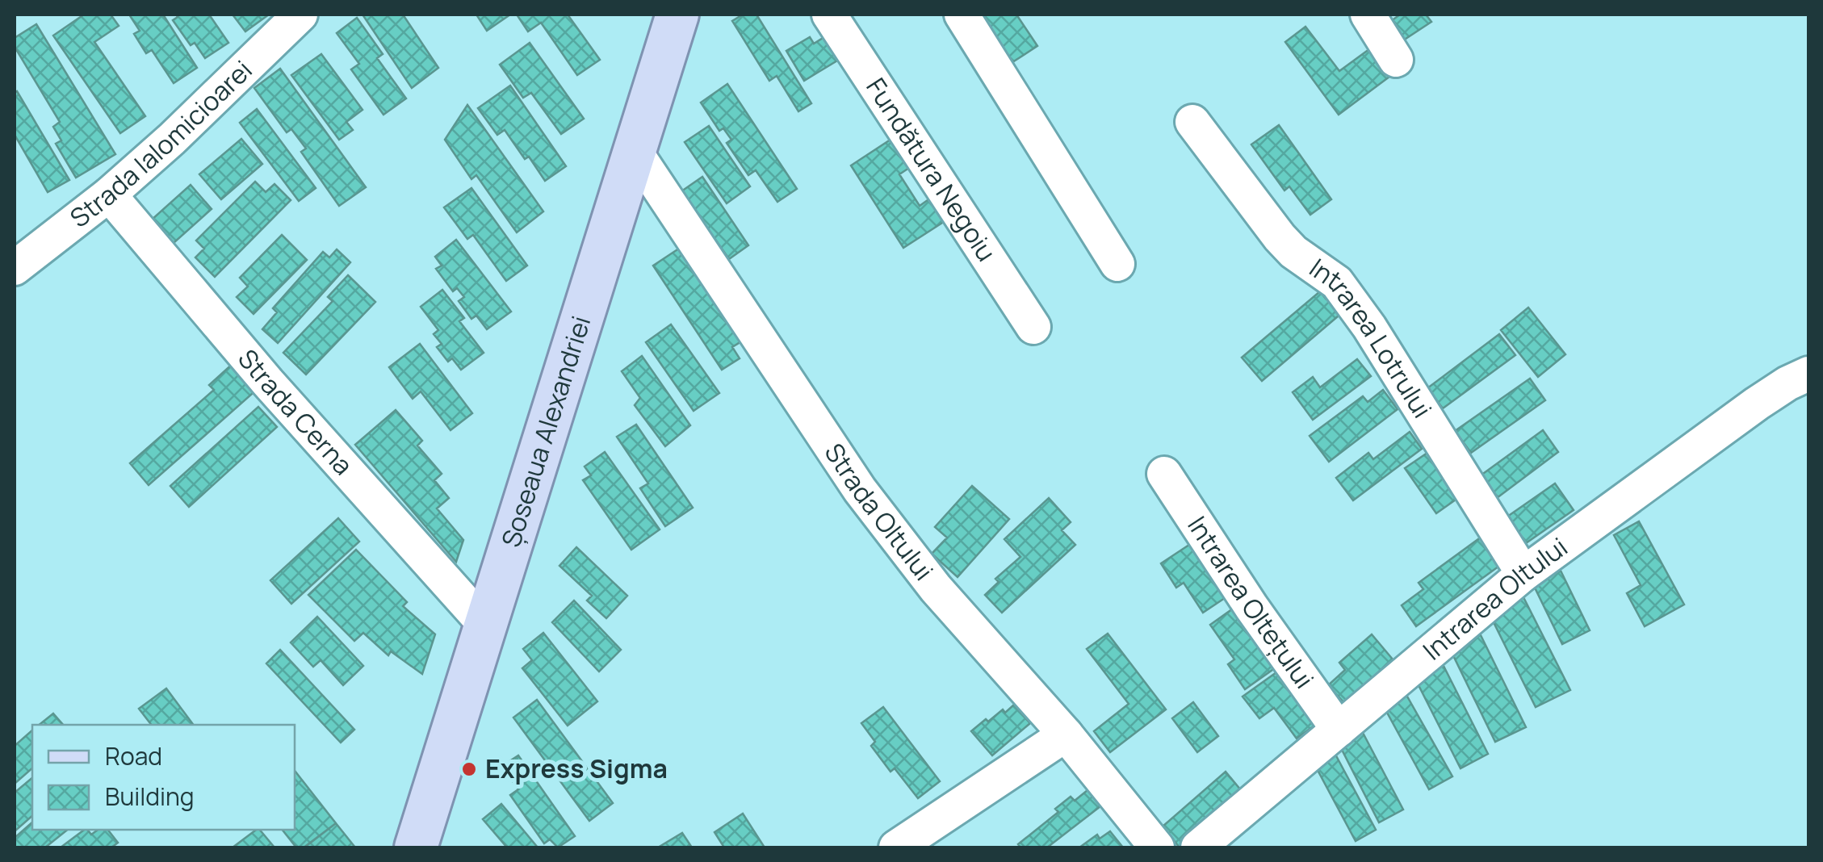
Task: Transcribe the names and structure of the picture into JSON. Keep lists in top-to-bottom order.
{
  "streets": {
    "main road": ["Șoseaua Alexandriei"],
    "street": [
      "Strada Ialomicioarei",
      "Fundătura Negoiu",
      "Intrarea Lotrului",
      "Strada Cerna",
      "Strada Oltului",
      "Intrarea Oltului",
      "Intrarea Oltețului"
    ]
  },
  "crossings": [
    ["Strada Ialomicioarei", "Strada Cerna"],
    ["Intrarea Lotrului", "Intrarea Oltului"],
    ["Strada Cerna", "Șoseaua Alexandriei"],
    ["Șoseaua Alexandriei", "Strada Oltului"],
    ["Intrarea Oltului", "Intrarea Oltețului"]
  ],
  "places": ["Express Sigma"],
  "legend": ["Road", "Building"]
}
